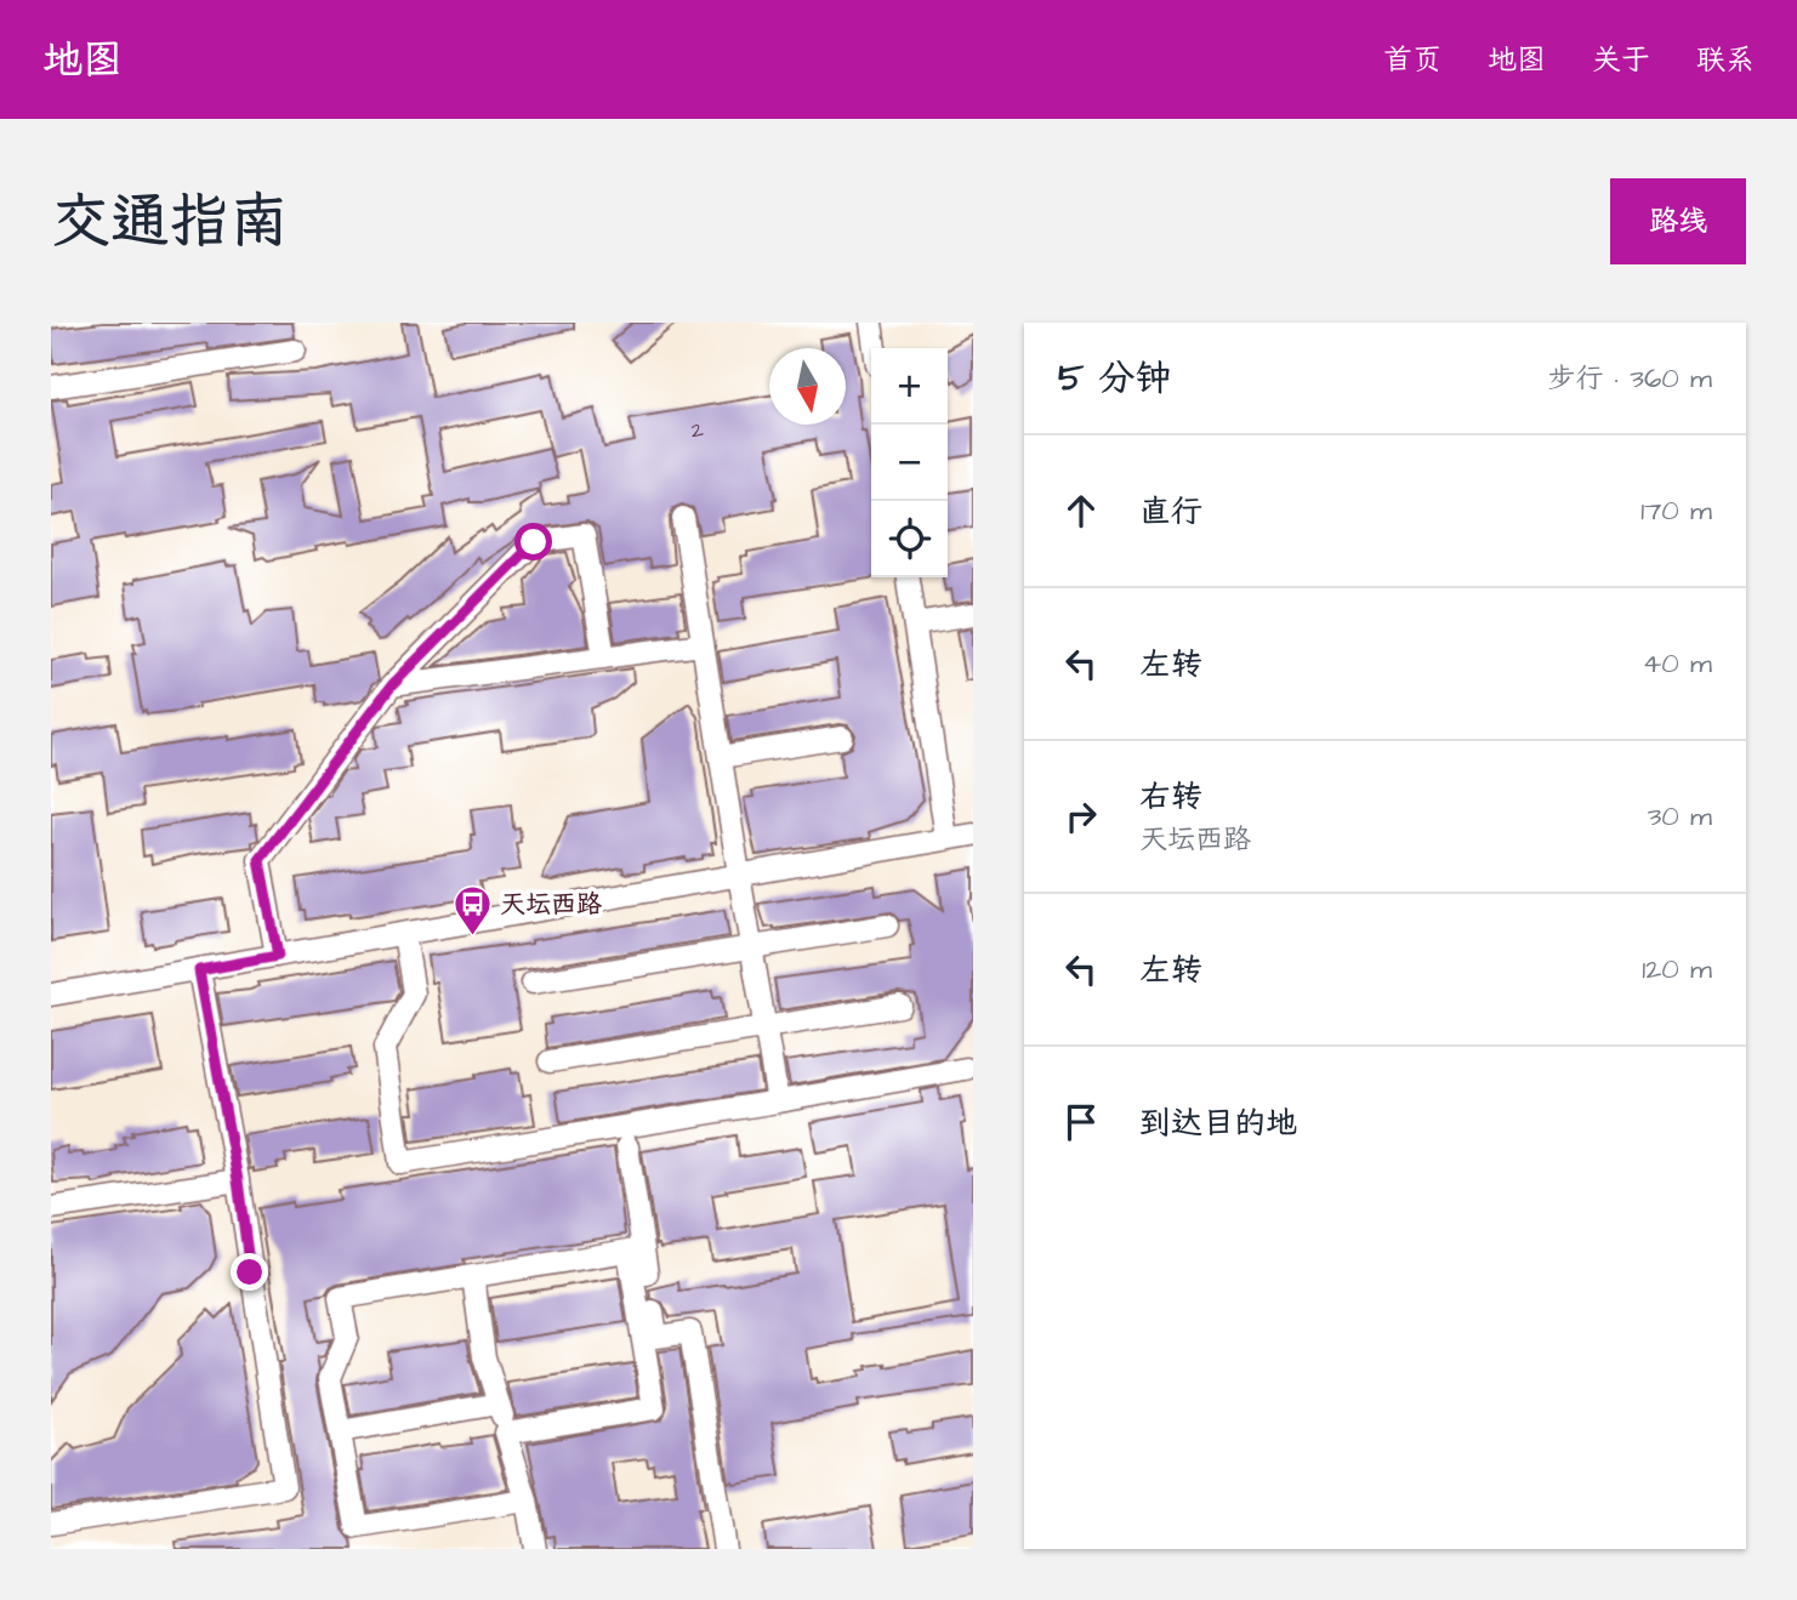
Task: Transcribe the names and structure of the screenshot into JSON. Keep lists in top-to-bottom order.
{
  "places": {
    "bus stop": ["天坛西路"]
  },
  "house_numbers": ["2"],
  "north": "bottom",
  "page": {
    "header": "地图",
    "nav": [
      "首页",
      "地图",
      "关于",
      "联系"
    ],
    "title": "交通指南",
    "buttons": "路线",
    "heading": ["5 分钟", "步行 · 360 m"],
    "map_buttons": ["+", "−"],
    "list": [
      ["直行", "170 m"],
      ["左转", "40 m"],
      ["右转", "天坛西路", "30 m"],
      ["左转", "120 m"],
      "到达目的地"
    ]
  }
}
